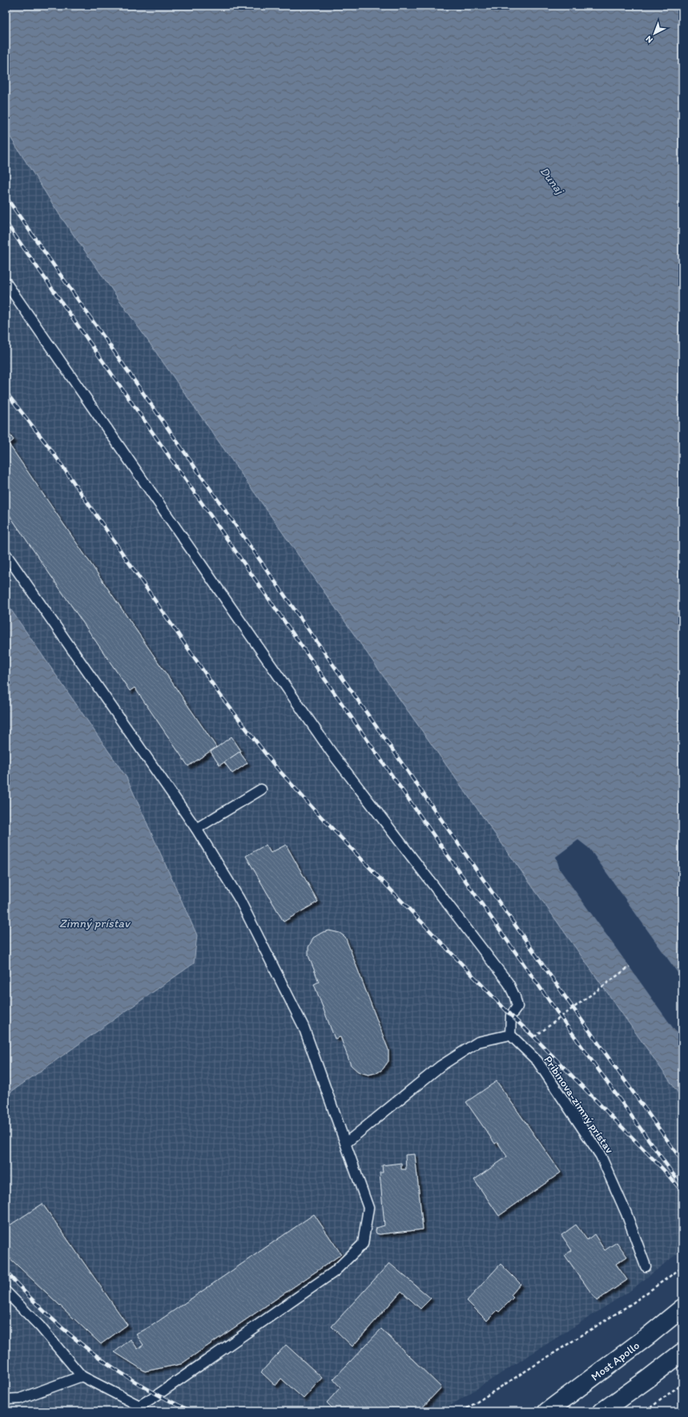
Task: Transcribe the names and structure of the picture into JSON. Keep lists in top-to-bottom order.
{
  "streets": {
    "main road": ["Most Apollo"],
    "lane": ["Pribinova-zimný prístav"]
  },
  "water": ["Dunaj", "Zimný prístav"],
  "north": "bottom left"
}
